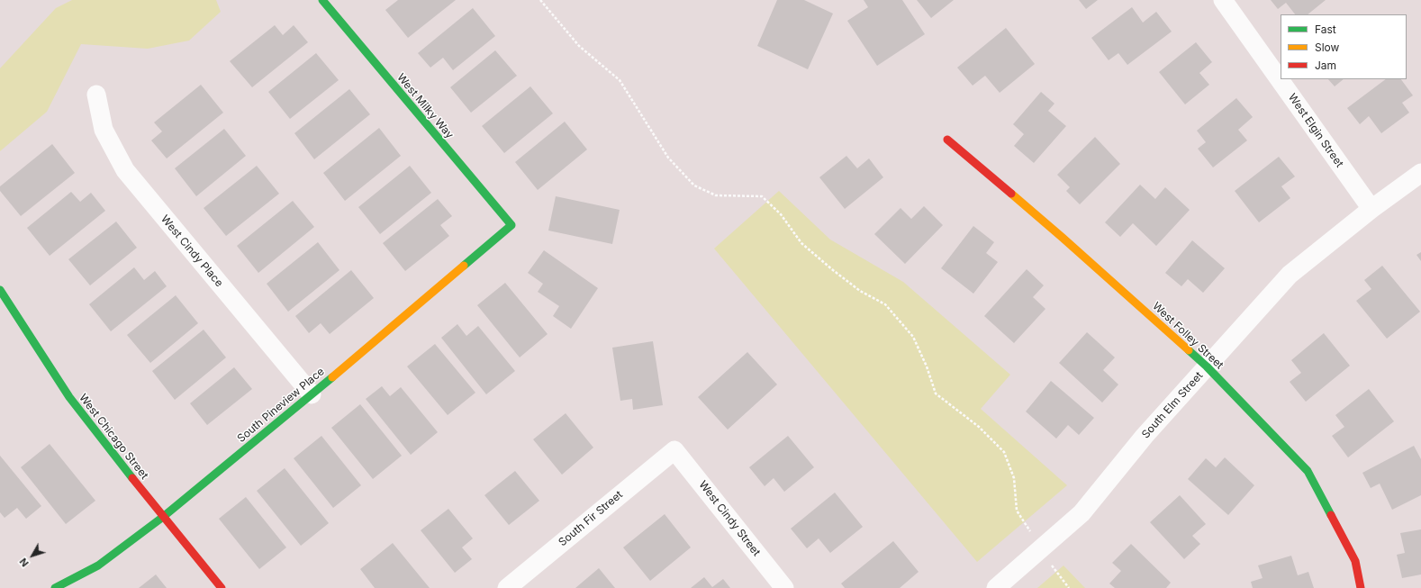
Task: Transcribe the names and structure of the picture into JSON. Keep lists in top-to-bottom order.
{
  "streets": {
    "street": [
      "West Milky Way",
      "West Elgin Street",
      "West Cindy Place",
      "West Folley Street",
      "South Pineview Place",
      "South Elm Street",
      "West Chicago Street",
      "South Fir Street",
      "West Cindy Street"
    ]
  },
  "crossings": [
    ["West Milky Way", "South Pineview Place"],
    ["West Elgin Street", "South Elm Street"],
    ["West Cindy Place", "South Pineview Place"],
    ["West Folley Street", "South Elm Street"],
    ["South Pineview Place", "West Chicago Street"],
    ["South Fir Street", "West Cindy Street"]
  ],
  "legend": ["Fast", "Slow", "Jam"],
  "north": "bottom left"
}
